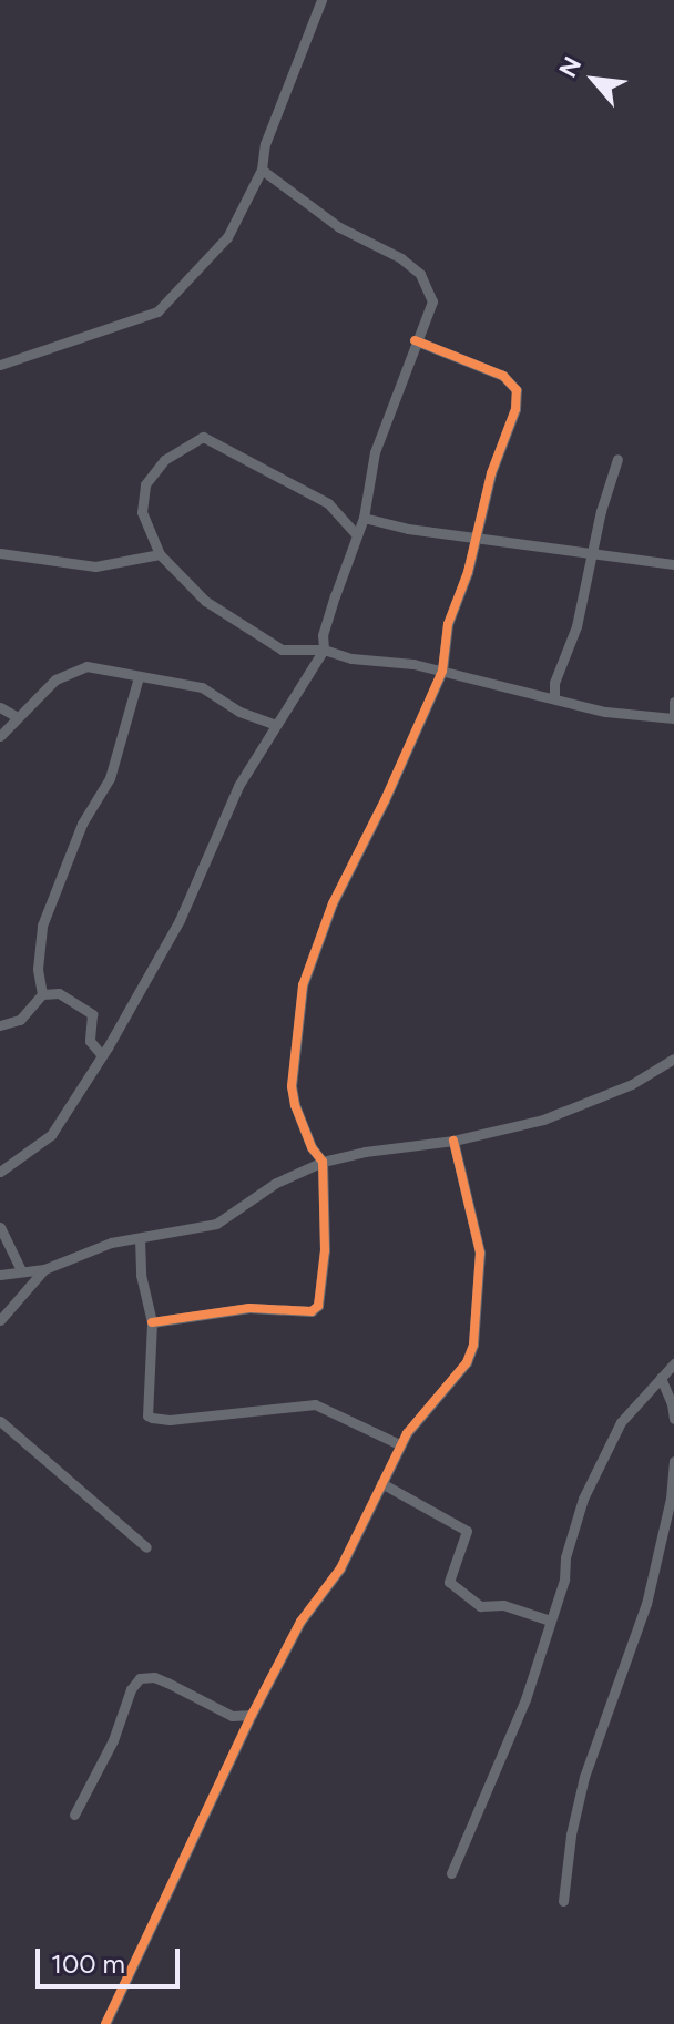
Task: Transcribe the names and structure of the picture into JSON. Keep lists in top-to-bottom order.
{
  "scale_bar": "100 m",
  "north": "top left"
}
